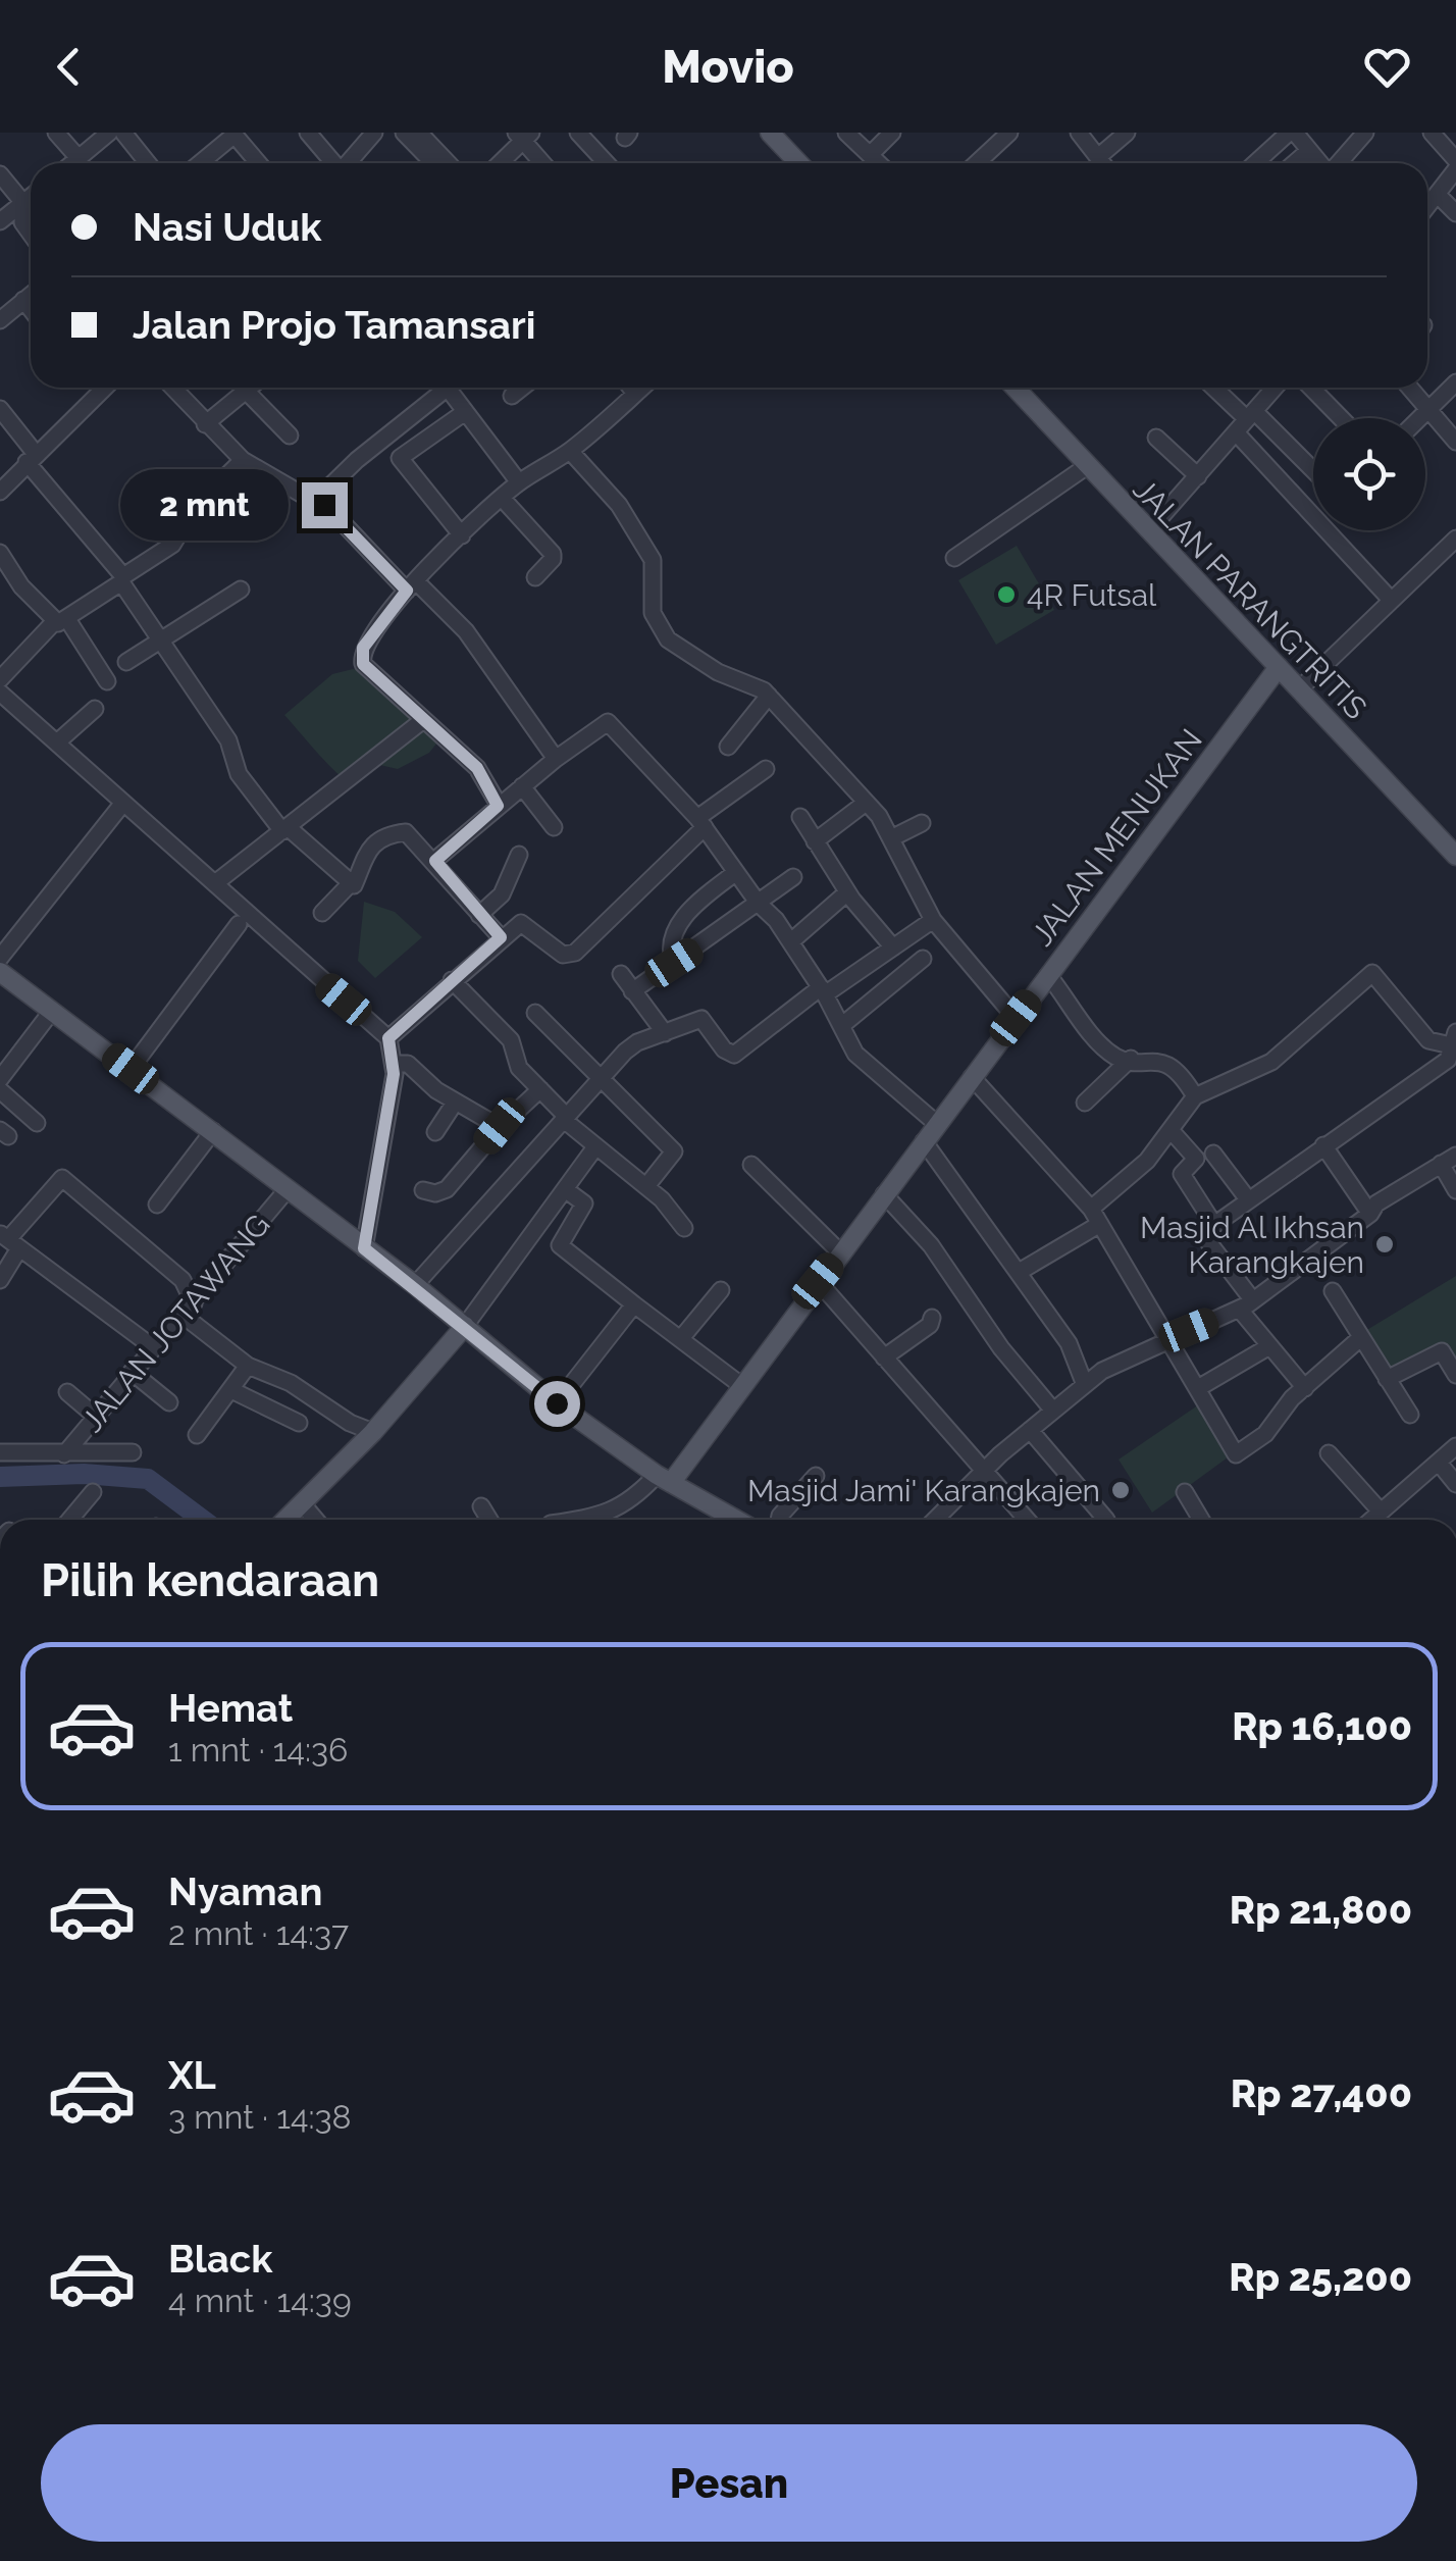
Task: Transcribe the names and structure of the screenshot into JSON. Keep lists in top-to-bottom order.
{
  "streets": {
    "main road": ["JALAN PARANGTRITIS", "JALAN MENUKAN"],
    "street": ["JALAN JOTAWANG"]
  },
  "crossings": [
    ["JALAN PARANGTRITIS", "JALAN MENUKAN"]
  ],
  "places": ["4R Futsal", "Masjid Al Ikhsan Karangkajen", "Masjid Jami' Karangkajen"],
  "page": {
    "header": "Movio",
    "banner": ["Nasi Uduk", "Jalan Projo Tamansari"],
    "bubble": "2 mnt",
    "heading": "Pilih kendaraan",
    "list": [
      {
        "name": "Hemat",
        "note": "1 mnt · 14:36",
        "value": "Rp 16,100"
      },
      {
        "name": "Nyaman",
        "note": "2 mnt · 14:37",
        "value": "Rp 21,800"
      },
      {
        "name": "XL",
        "note": "3 mnt · 14:38",
        "value": "Rp 27,400"
      },
      {
        "name": "Black",
        "note": "4 mnt · 14:39",
        "value": "Rp 25,200"
      }
    ],
    "buttons": "Pesan"
  }
}
